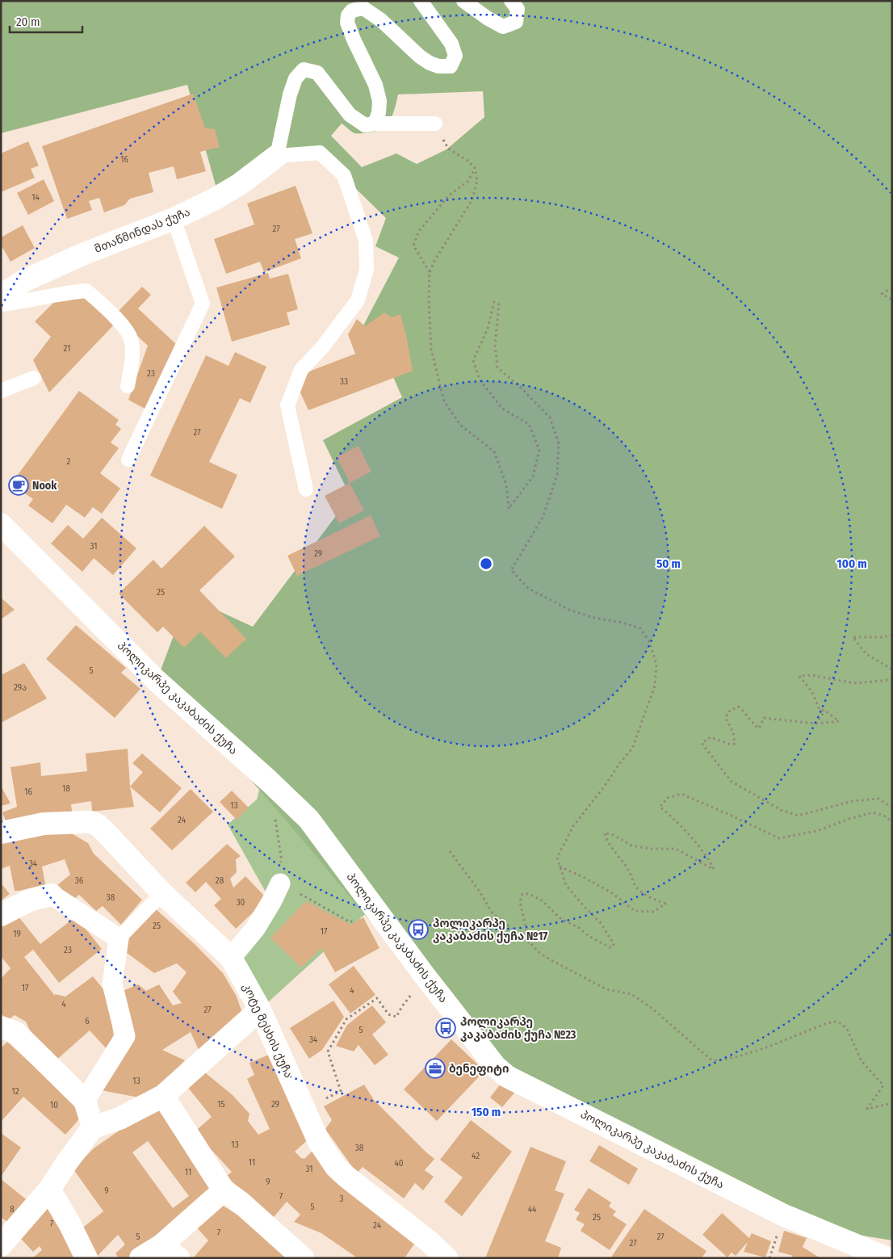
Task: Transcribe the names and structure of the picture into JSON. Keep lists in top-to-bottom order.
{
  "streets": {
    "street": ["მთაწმინდას ქუჩა", "პოლიკარპე კაკაბაძის ქუჩა", "კოტე მესხის ქუჩა"]
  },
  "places": {
    "cafe": ["Nook"],
    "bus stop": ["პოლიკარპე კაკაბაძის ქუჩა №17", "პოლიკარპე კაკაბაძის ქუჩა №23"],
    "office": ["ბენეფიტი"]
  },
  "house_numbers": [
    "16",
    "14",
    "27",
    "21",
    "23",
    "33",
    "27",
    "2",
    "31",
    "29",
    "25",
    "5",
    "29ა",
    "18",
    "16",
    "13",
    "24",
    "34",
    "36",
    "28",
    "38",
    "30",
    "25",
    "17",
    "19",
    "23",
    "17",
    "4",
    "4",
    "27",
    "6",
    "5",
    "34",
    "13",
    "12",
    "15",
    "29",
    "10",
    "13",
    "38",
    "42",
    "11",
    "40",
    "31",
    "11",
    "9",
    "9",
    "7",
    "3",
    "5",
    "8",
    "44",
    "25",
    "7",
    "24",
    "7",
    "5",
    "27",
    "27"
  ],
  "scale_bar": "20 m",
  "rings": ["50 m", "100 m", "150 m"]
}
